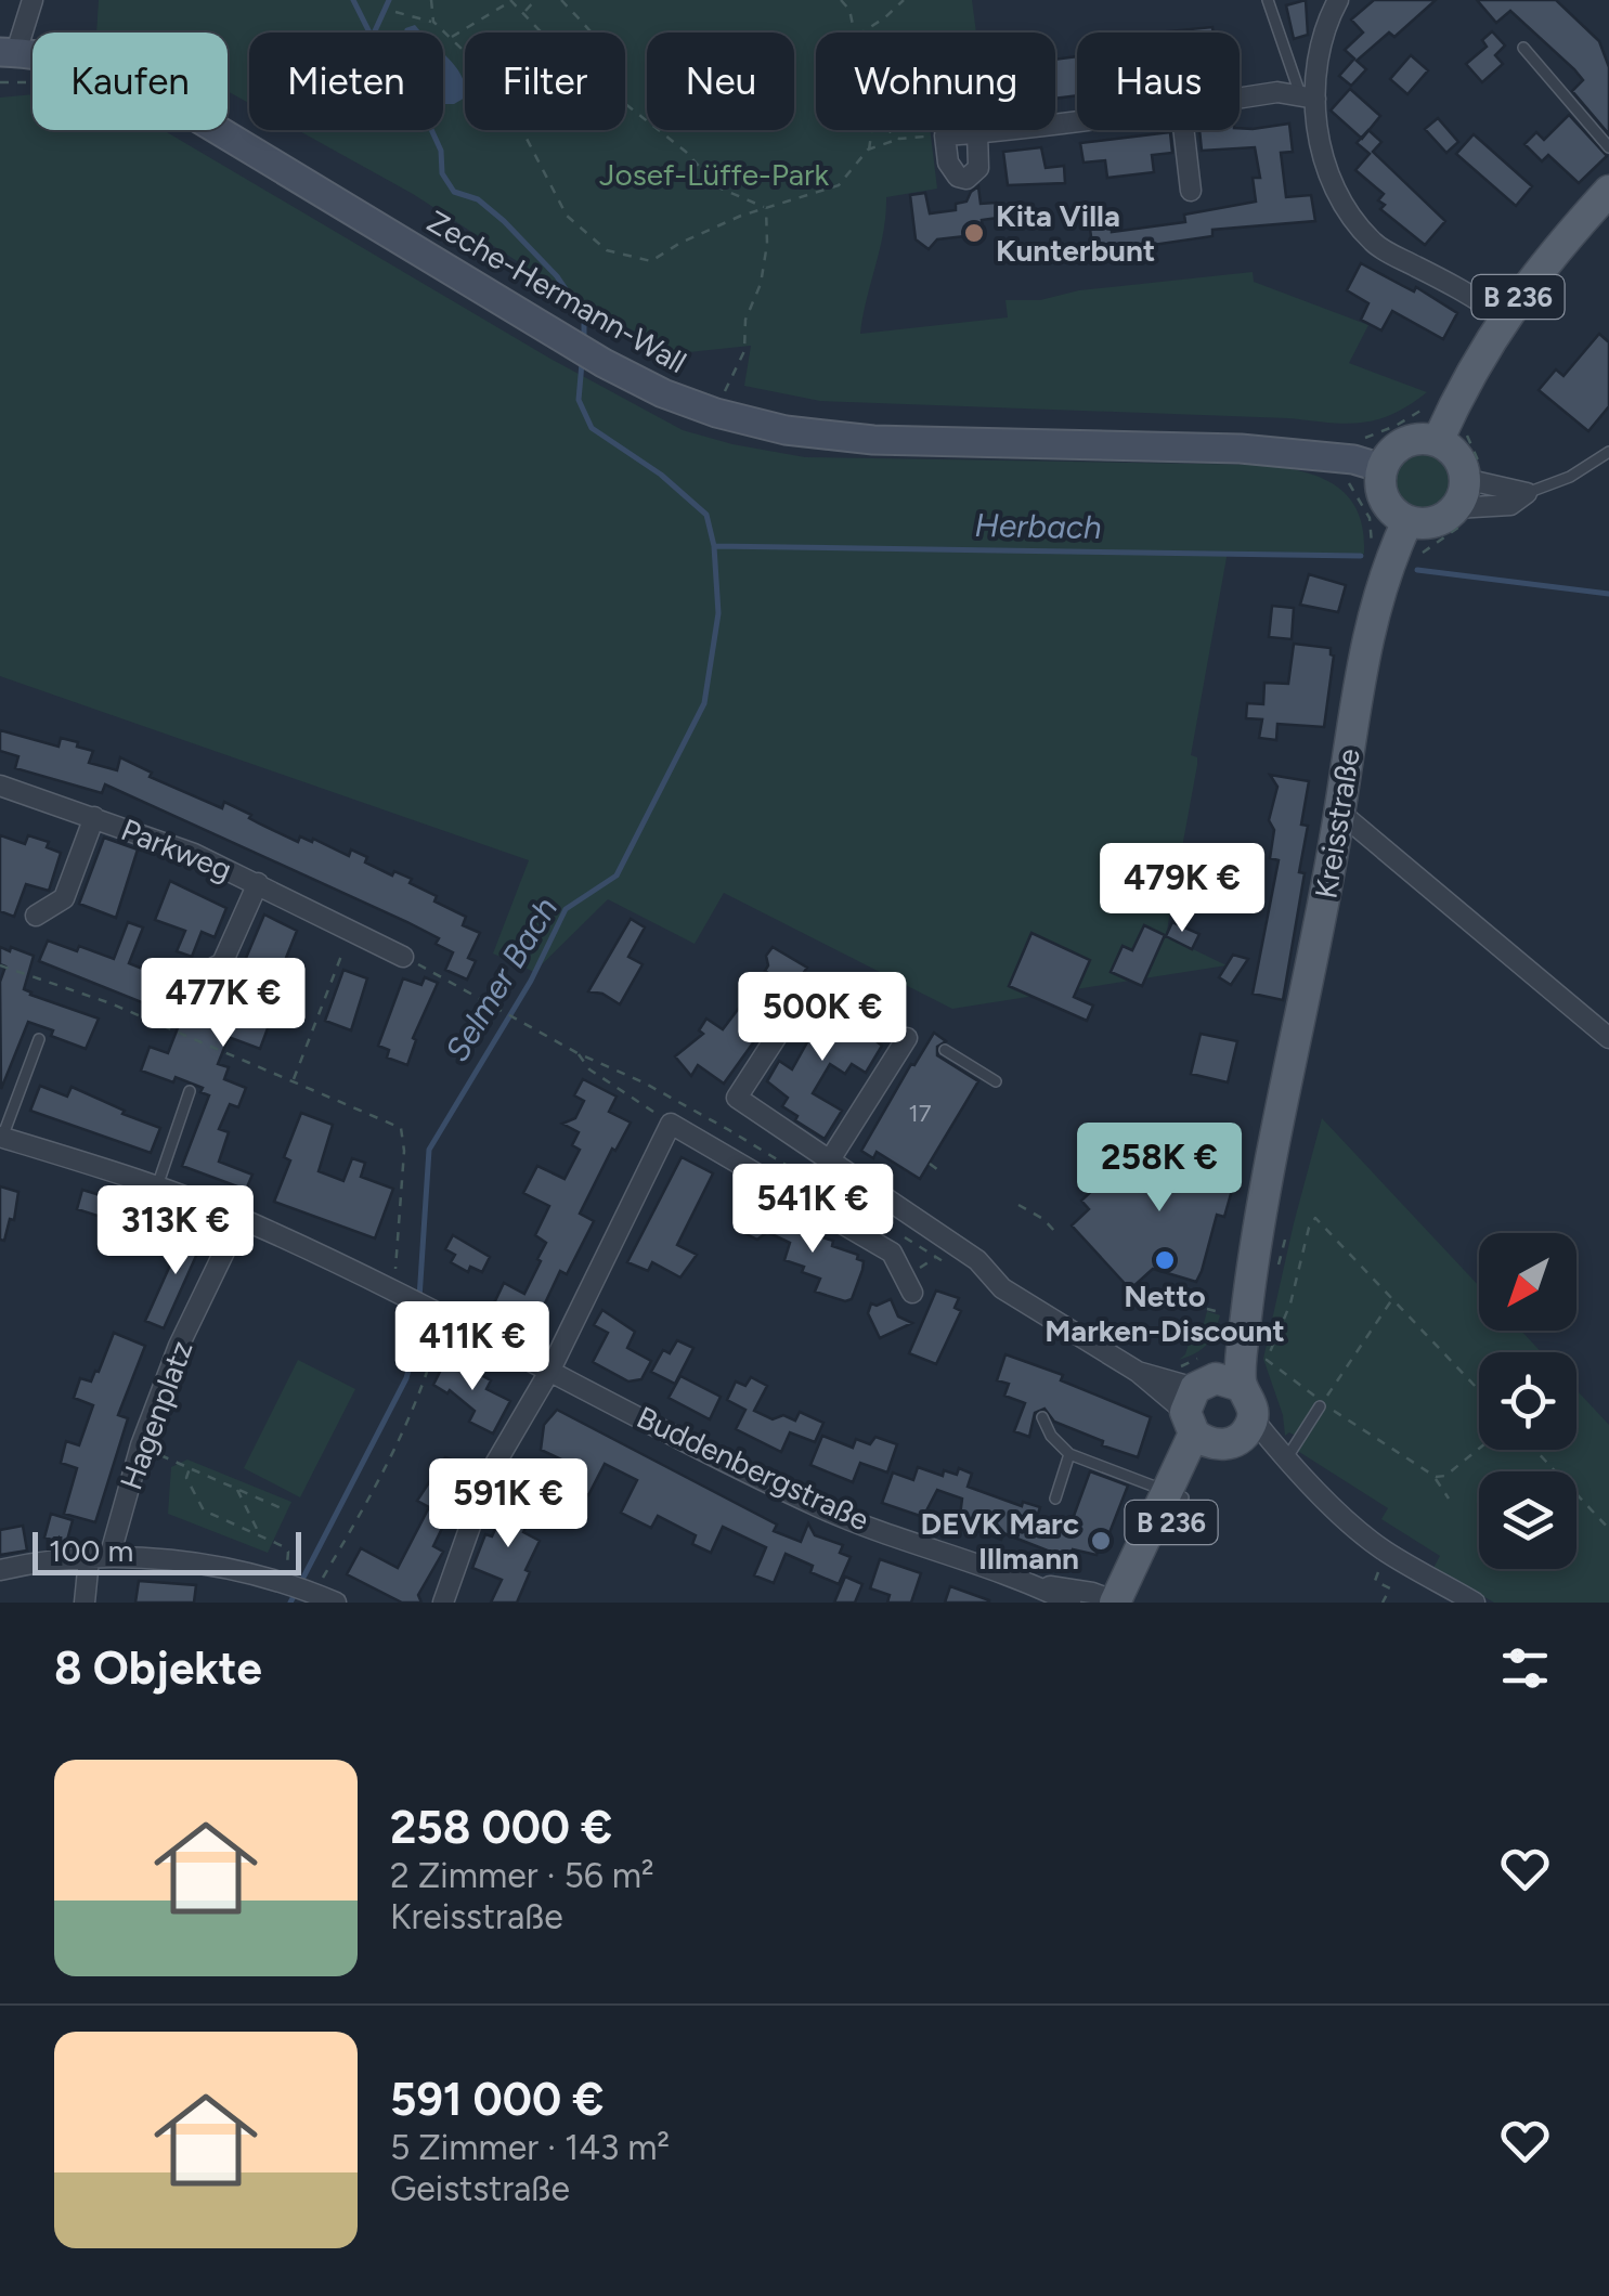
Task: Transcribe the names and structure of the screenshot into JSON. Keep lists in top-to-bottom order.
{
  "streets": {
    "main road": ["B 236", "Kreisstraße"],
    "street": [
      "Zeche-Hermann-Wall",
      "Parkweg",
      "Hagenplatz",
      "Buddenbergstraße"
    ]
  },
  "crossings": [
    ["Zeche-Hermann-Wall", "B 236"],
    ["Zeche-Hermann-Wall", "Kreisstraße"],
    ["B 236", "Kreisstraße"],
    ["Kreisstraße", "Buddenbergstraße"],
    ["Hagenplatz", "Buddenbergstraße"]
  ],
  "water": ["Herbach", "Selmer Bach"],
  "parks": ["Josef-Lüffe-Park"],
  "places": ["Kita Villa Kunterbunt", "Netto Marken-Discount", "DEVK Marc Illmann"],
  "house_numbers": ["17"],
  "scale_bar": "100 m",
  "north": "bottom left",
  "page": {
    "chip": [
      "Kaufen",
      "Mieten",
      "Filter",
      "Neu",
      "Wohnung",
      "Haus"
    ],
    "price": [
      "479K €",
      "477K €",
      "500K €",
      "258K €",
      "541K €",
      "313K €",
      "411K €",
      "591K €"
    ],
    "scale": "100 m",
    "heading": "8 Objekte",
    "list": [
      {
        "name": "258 000 €",
        "note": "2 Zimmer · 56 m² · Kreisstraße"
      },
      {
        "name": "591 000 €",
        "note": "5 Zimmer · 143 m² · Geiststraße"
      }
    ]
  }
}
